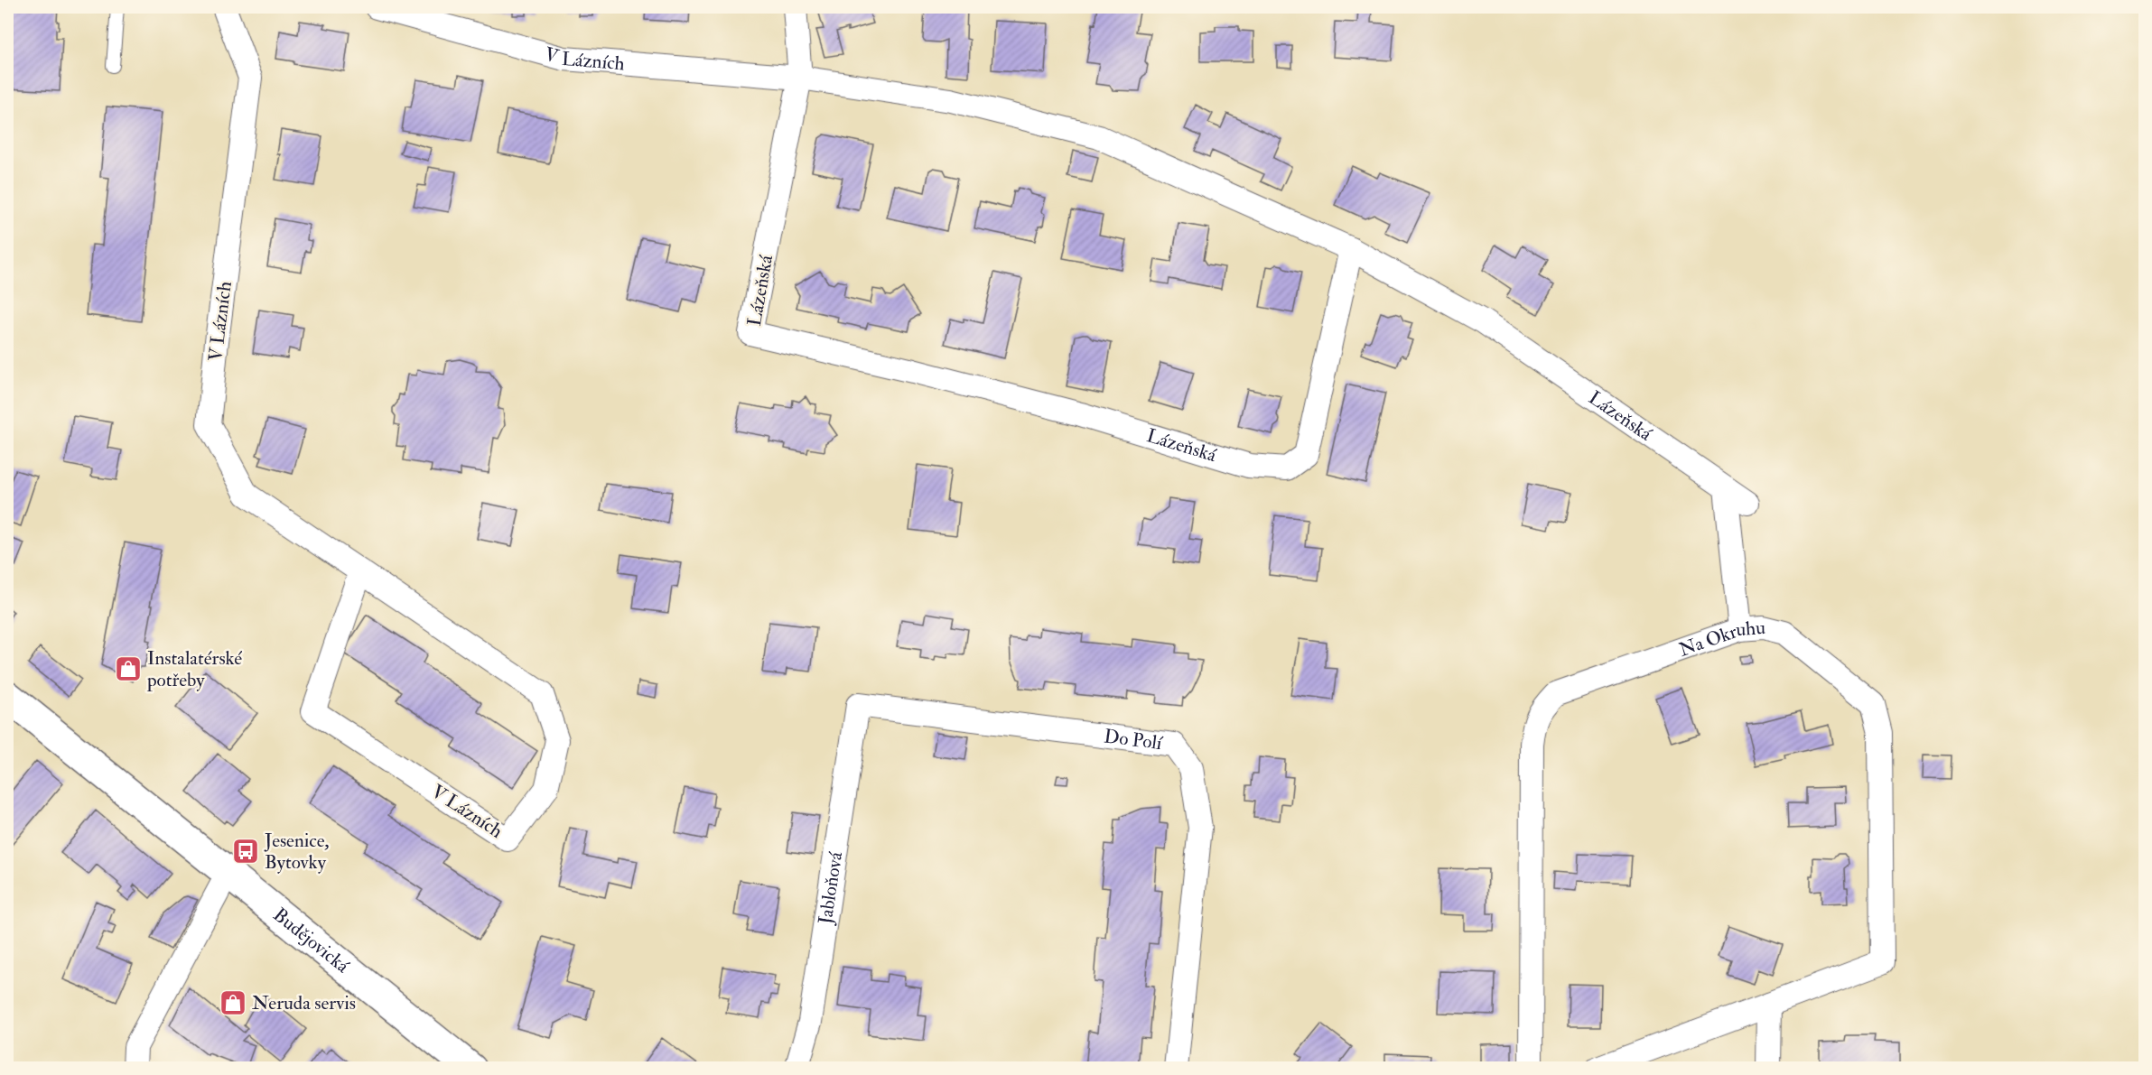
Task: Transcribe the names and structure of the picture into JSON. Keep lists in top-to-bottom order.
{
  "streets": {
    "main road": ["Budějovická"],
    "street": [
      "V Lázních",
      "Lázeňská",
      "Na Okruhu",
      "Do Polí",
      "Jabloňová"
    ]
  },
  "crossings": [
    ["V Lázních", "Lázeňská"],
    ["Do Polí", "Jabloňová"]
  ],
  "places": {
    "shop": ["Instalatérské potřeby", "Neruda servis"],
    "bus stop": ["Jesenice, Bytovky"]
  }
}
